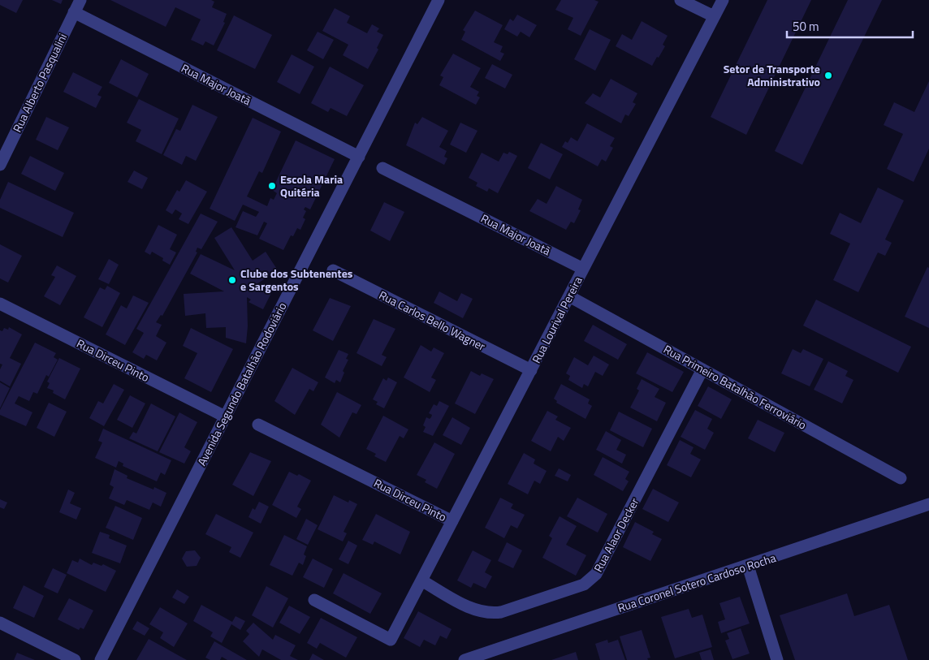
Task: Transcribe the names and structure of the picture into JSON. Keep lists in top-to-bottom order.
{
  "streets": {
    "street": [
      "Rua Alberto Pasqualini",
      "Rua Major Joatã",
      "Rua Lourival Pereira",
      "Rua Carlos Bello Wagner",
      "Rua Dirceu Pinto",
      "Avenida Segundo Batalhão Rodoviário",
      "Rua Primeiro Batalhão Ferroviário",
      "Rua Alaor Decker",
      "Rua Coronel Sotero Cardoso Rocha"
    ]
  },
  "crossings": [
    ["Rua Alberto Pasqualini", "Rua Major Joatã"],
    ["Rua Major Joatã", "Rua Lourival Pereira"],
    ["Rua Major Joatã", "Avenida Segundo Batalhão Rodoviário"],
    ["Rua Lourival Pereira", "Rua Carlos Bello Wagner"],
    ["Rua Lourival Pereira", "Rua Dirceu Pinto"],
    ["Rua Lourival Pereira", "Rua Primeiro Batalhão Ferroviário"],
    ["Rua Lourival Pereira", "Rua Alaor Decker"],
    ["Rua Dirceu Pinto", "Avenida Segundo Batalhão Rodoviário"],
    ["Rua Primeiro Batalhão Ferroviário", "Rua Alaor Decker"]
  ],
  "places": ["Setor de Transporte Administrativo", "Escola Maria Quitéria", "Clube dos Subtenentes e Sargentos"],
  "scale_bar": "50 m"
}
